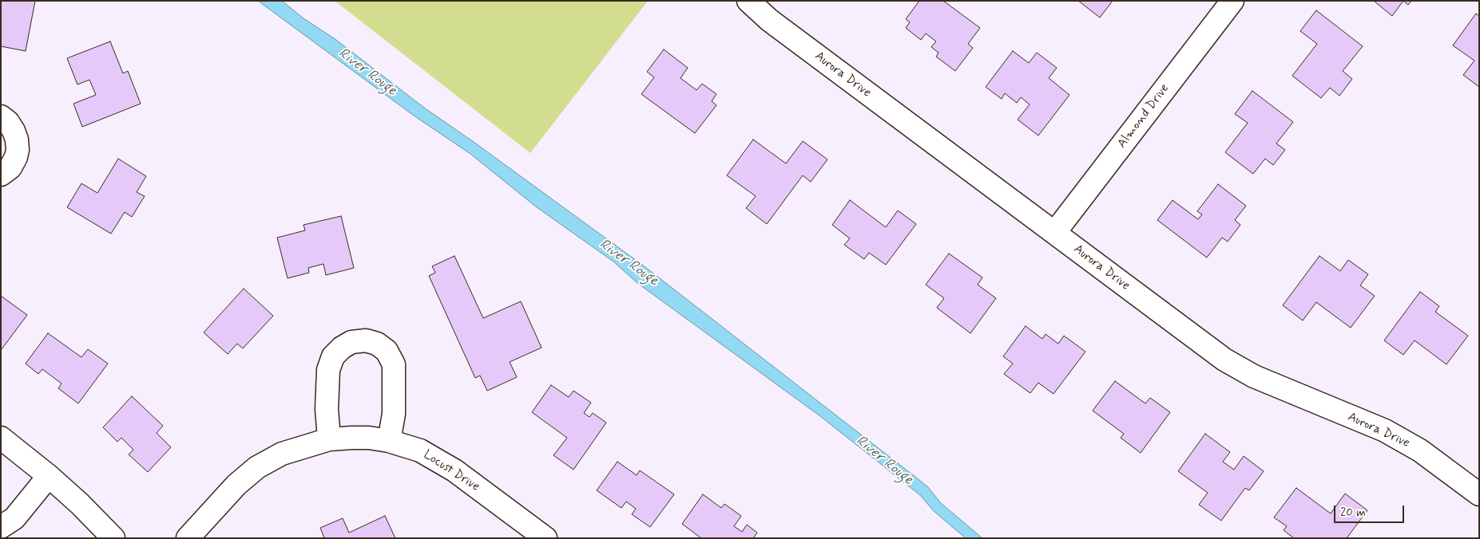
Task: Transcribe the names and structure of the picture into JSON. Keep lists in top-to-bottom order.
{
  "streets": {
    "street": ["Aurora Drive", "Almond Drive", "Locust Drive"]
  },
  "crossings": [
    ["Aurora Drive", "Almond Drive"]
  ],
  "water": ["River Rouge"],
  "scale_bar": "20 m"
}
